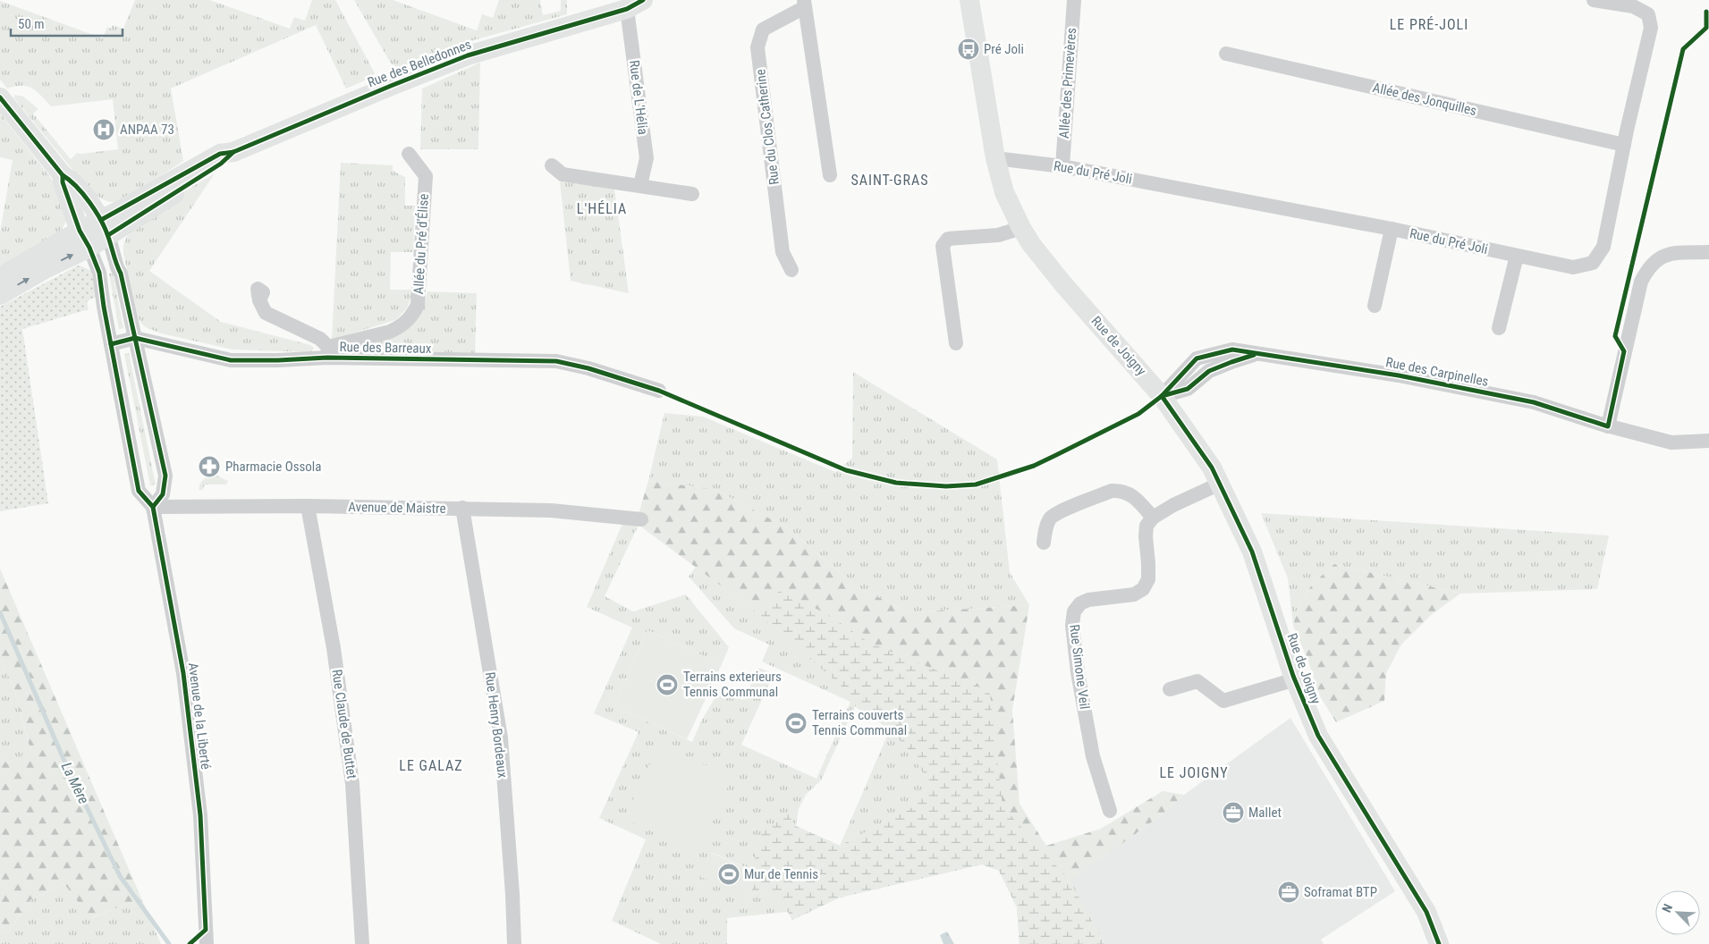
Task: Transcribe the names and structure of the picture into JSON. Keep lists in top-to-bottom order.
{
  "streets": {
    "main road": ["Rue des Belledonnes", "Rue de Joigny"],
    "street": [
      "Allée des Primevères",
      "Rue de L'Hélia",
      "Allée des Jonquilles",
      "Rue du Clos Catherine",
      "Rue du Pré Joli",
      "Allée du Pré d'Élise",
      "Rue des Barreaux",
      "Rue des Carpinelles",
      "Avenue de Maistre",
      "Rue Simone Veil",
      "Avenue de la Liberté",
      "Rue Claude de Buttet",
      "Rue Henry Bordeaux"
    ]
  },
  "crossings": [
    ["Rue des Belledonnes", "Rue de L'Hélia"],
    ["Allée des Primevères", "Rue du Pré Joli"],
    ["Allée des Jonquilles", "Rue du Pré Joli"],
    ["Rue du Pré Joli", "Rue de Joigny"],
    ["Allée du Pré d'Élise", "Rue des Barreaux"],
    ["Rue de Joigny", "Rue des Carpinelles"],
    ["Avenue de Maistre", "Avenue de la Liberté"],
    ["Avenue de Maistre", "Rue Claude de Buttet"],
    ["Avenue de Maistre", "Rue Henry Bordeaux"]
  ],
  "districts": [
    "LE PRÉ-JOLI",
    "SAINT-GRAS",
    "L'HÉLIA",
    "LE GALAZ",
    "LE JOIGNY"
  ],
  "water": ["La Mère"],
  "places": {
    "bus stop": ["Pré Joli"],
    "hospital": ["ANPAA 73"],
    "pharmacy": ["Pharmacie Ossola"],
    "sports": ["Terrains exterieurs Tennis Communal", "Terrains couverts Tennis Communal", "Mur de Tennis"],
    "office": ["Mallet", "Soframat BTP"]
  },
  "scale_bar": "50 m",
  "north": "top left"
}
